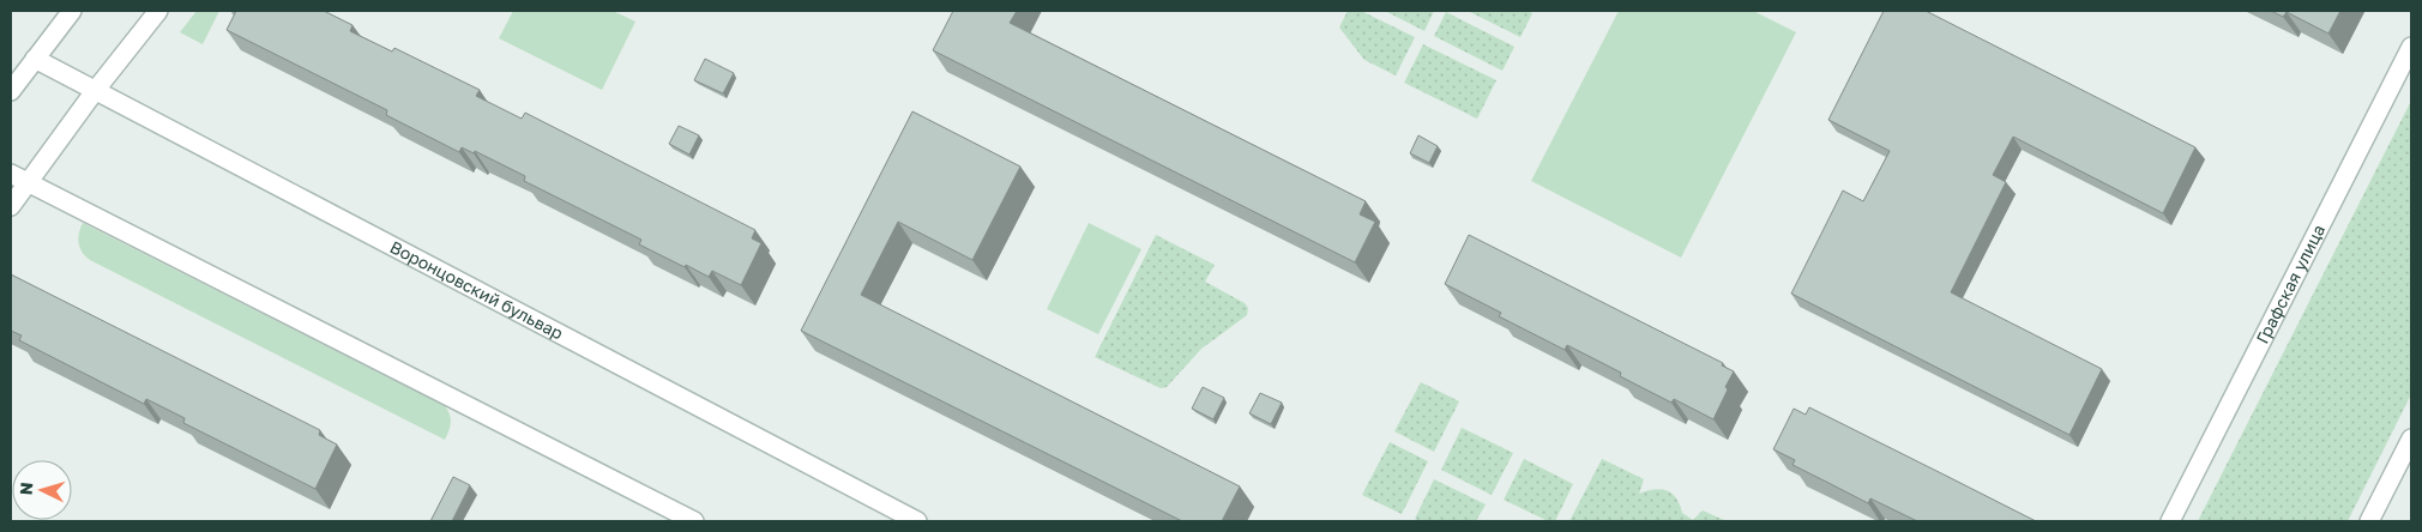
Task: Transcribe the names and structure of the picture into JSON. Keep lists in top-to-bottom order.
{
  "streets": {
    "street": ["Графская улица", "Воронцовский бульвар"]
  },
  "north": "left"
}
